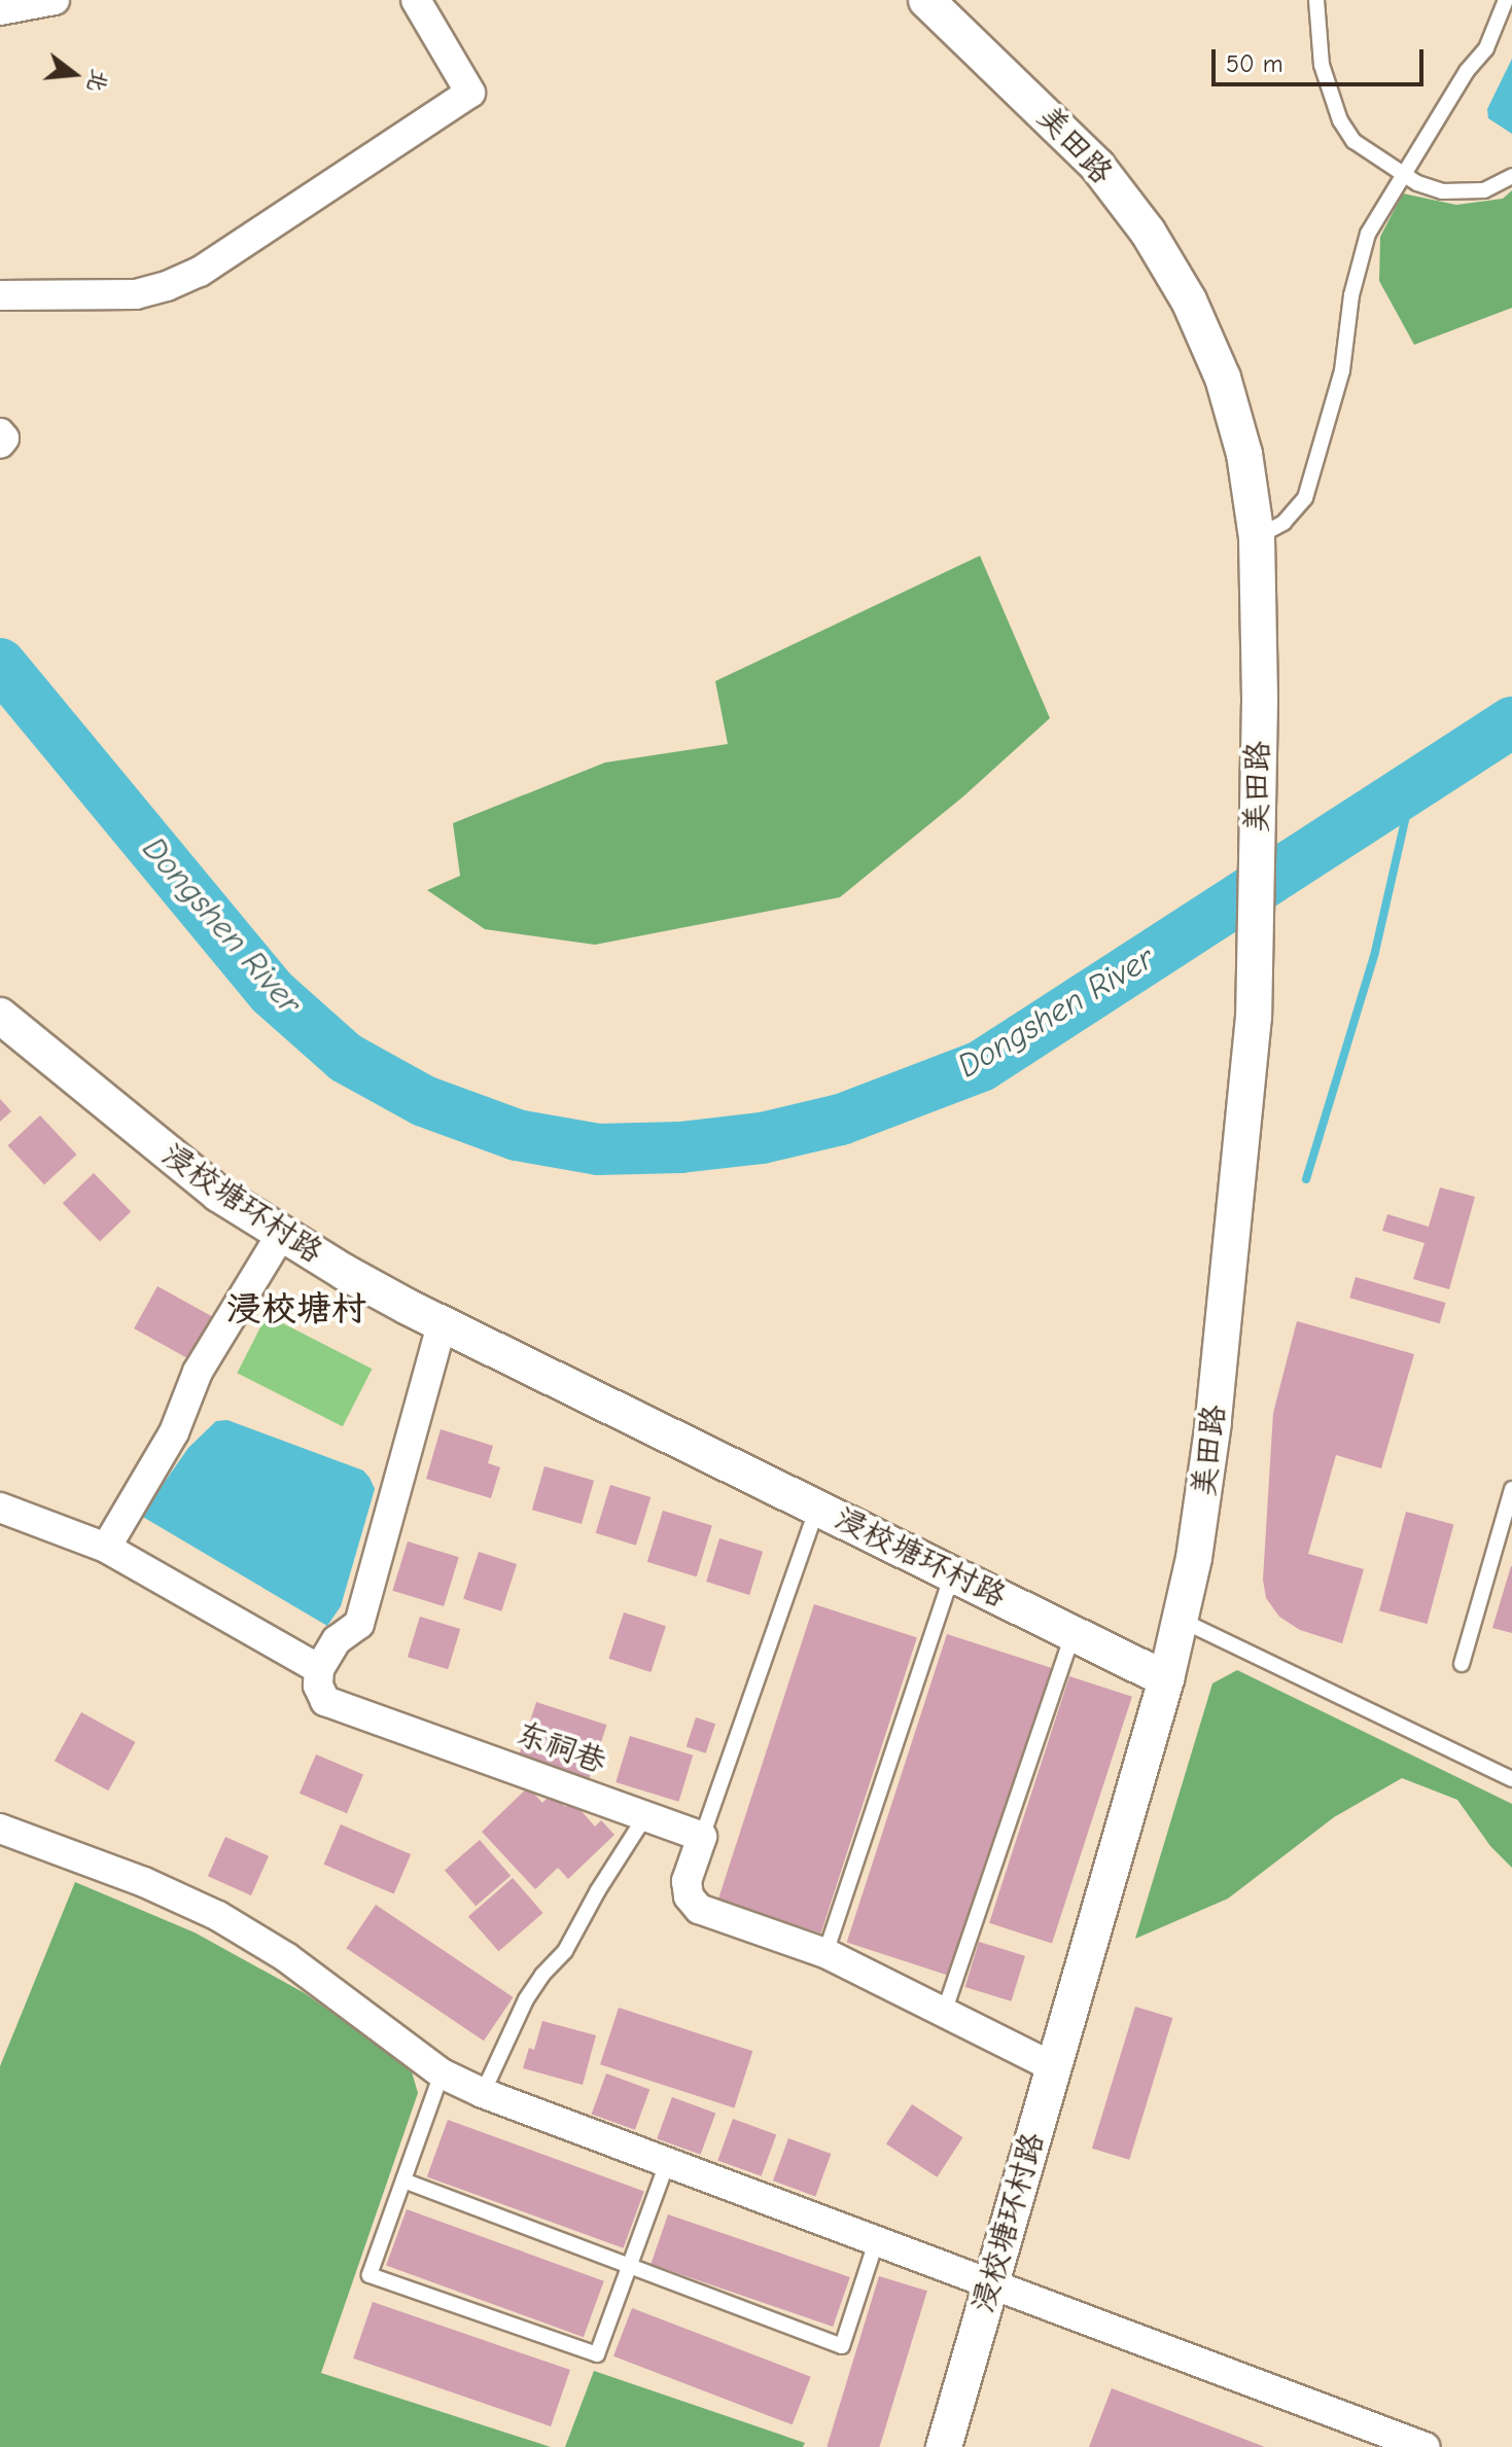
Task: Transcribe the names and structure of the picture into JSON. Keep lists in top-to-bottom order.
{
  "streets": {
    "street": ["美田路", "浸校塘环村路", "东祠巷"]
  },
  "crossings": [
    ["美田路", "浸校塘环村路"]
  ],
  "districts": ["浸校塘村"],
  "water": ["Dongshen River"],
  "scale_bar": "50 m",
  "north": "right"
}
